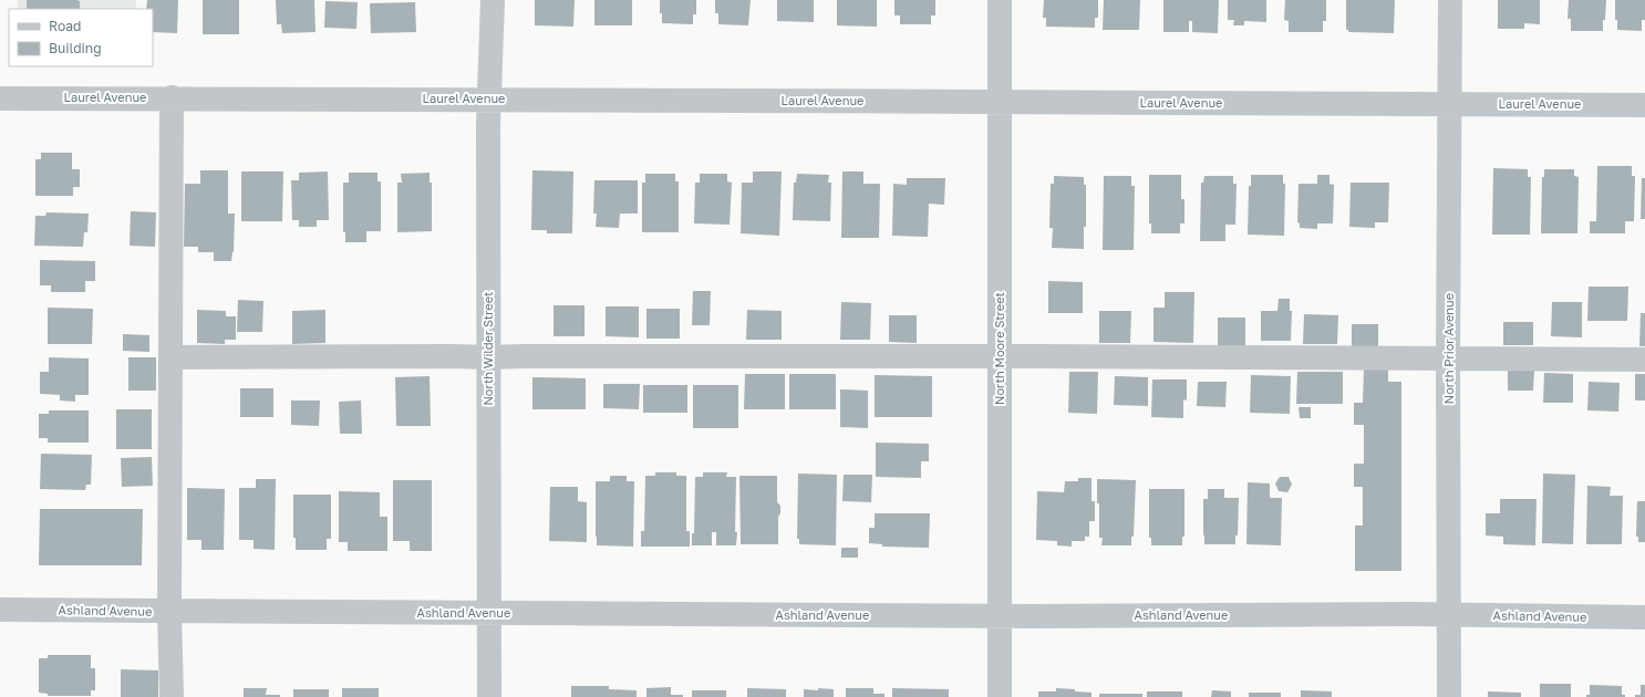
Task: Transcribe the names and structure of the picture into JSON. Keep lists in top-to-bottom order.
{
  "streets": {
    "street": [
      "Laurel Avenue",
      "North Wilder Street",
      "North Moore Street",
      "North Prior Avenue",
      "Ashland Avenue"
    ]
  },
  "crossings": [
    ["Laurel Avenue", "North Wilder Street"],
    ["Laurel Avenue", "North Moore Street"],
    ["Laurel Avenue", "North Prior Avenue"],
    ["North Wilder Street", "Ashland Avenue"],
    ["North Moore Street", "Ashland Avenue"],
    ["North Prior Avenue", "Ashland Avenue"]
  ],
  "legend": ["Road", "Building"]
}
